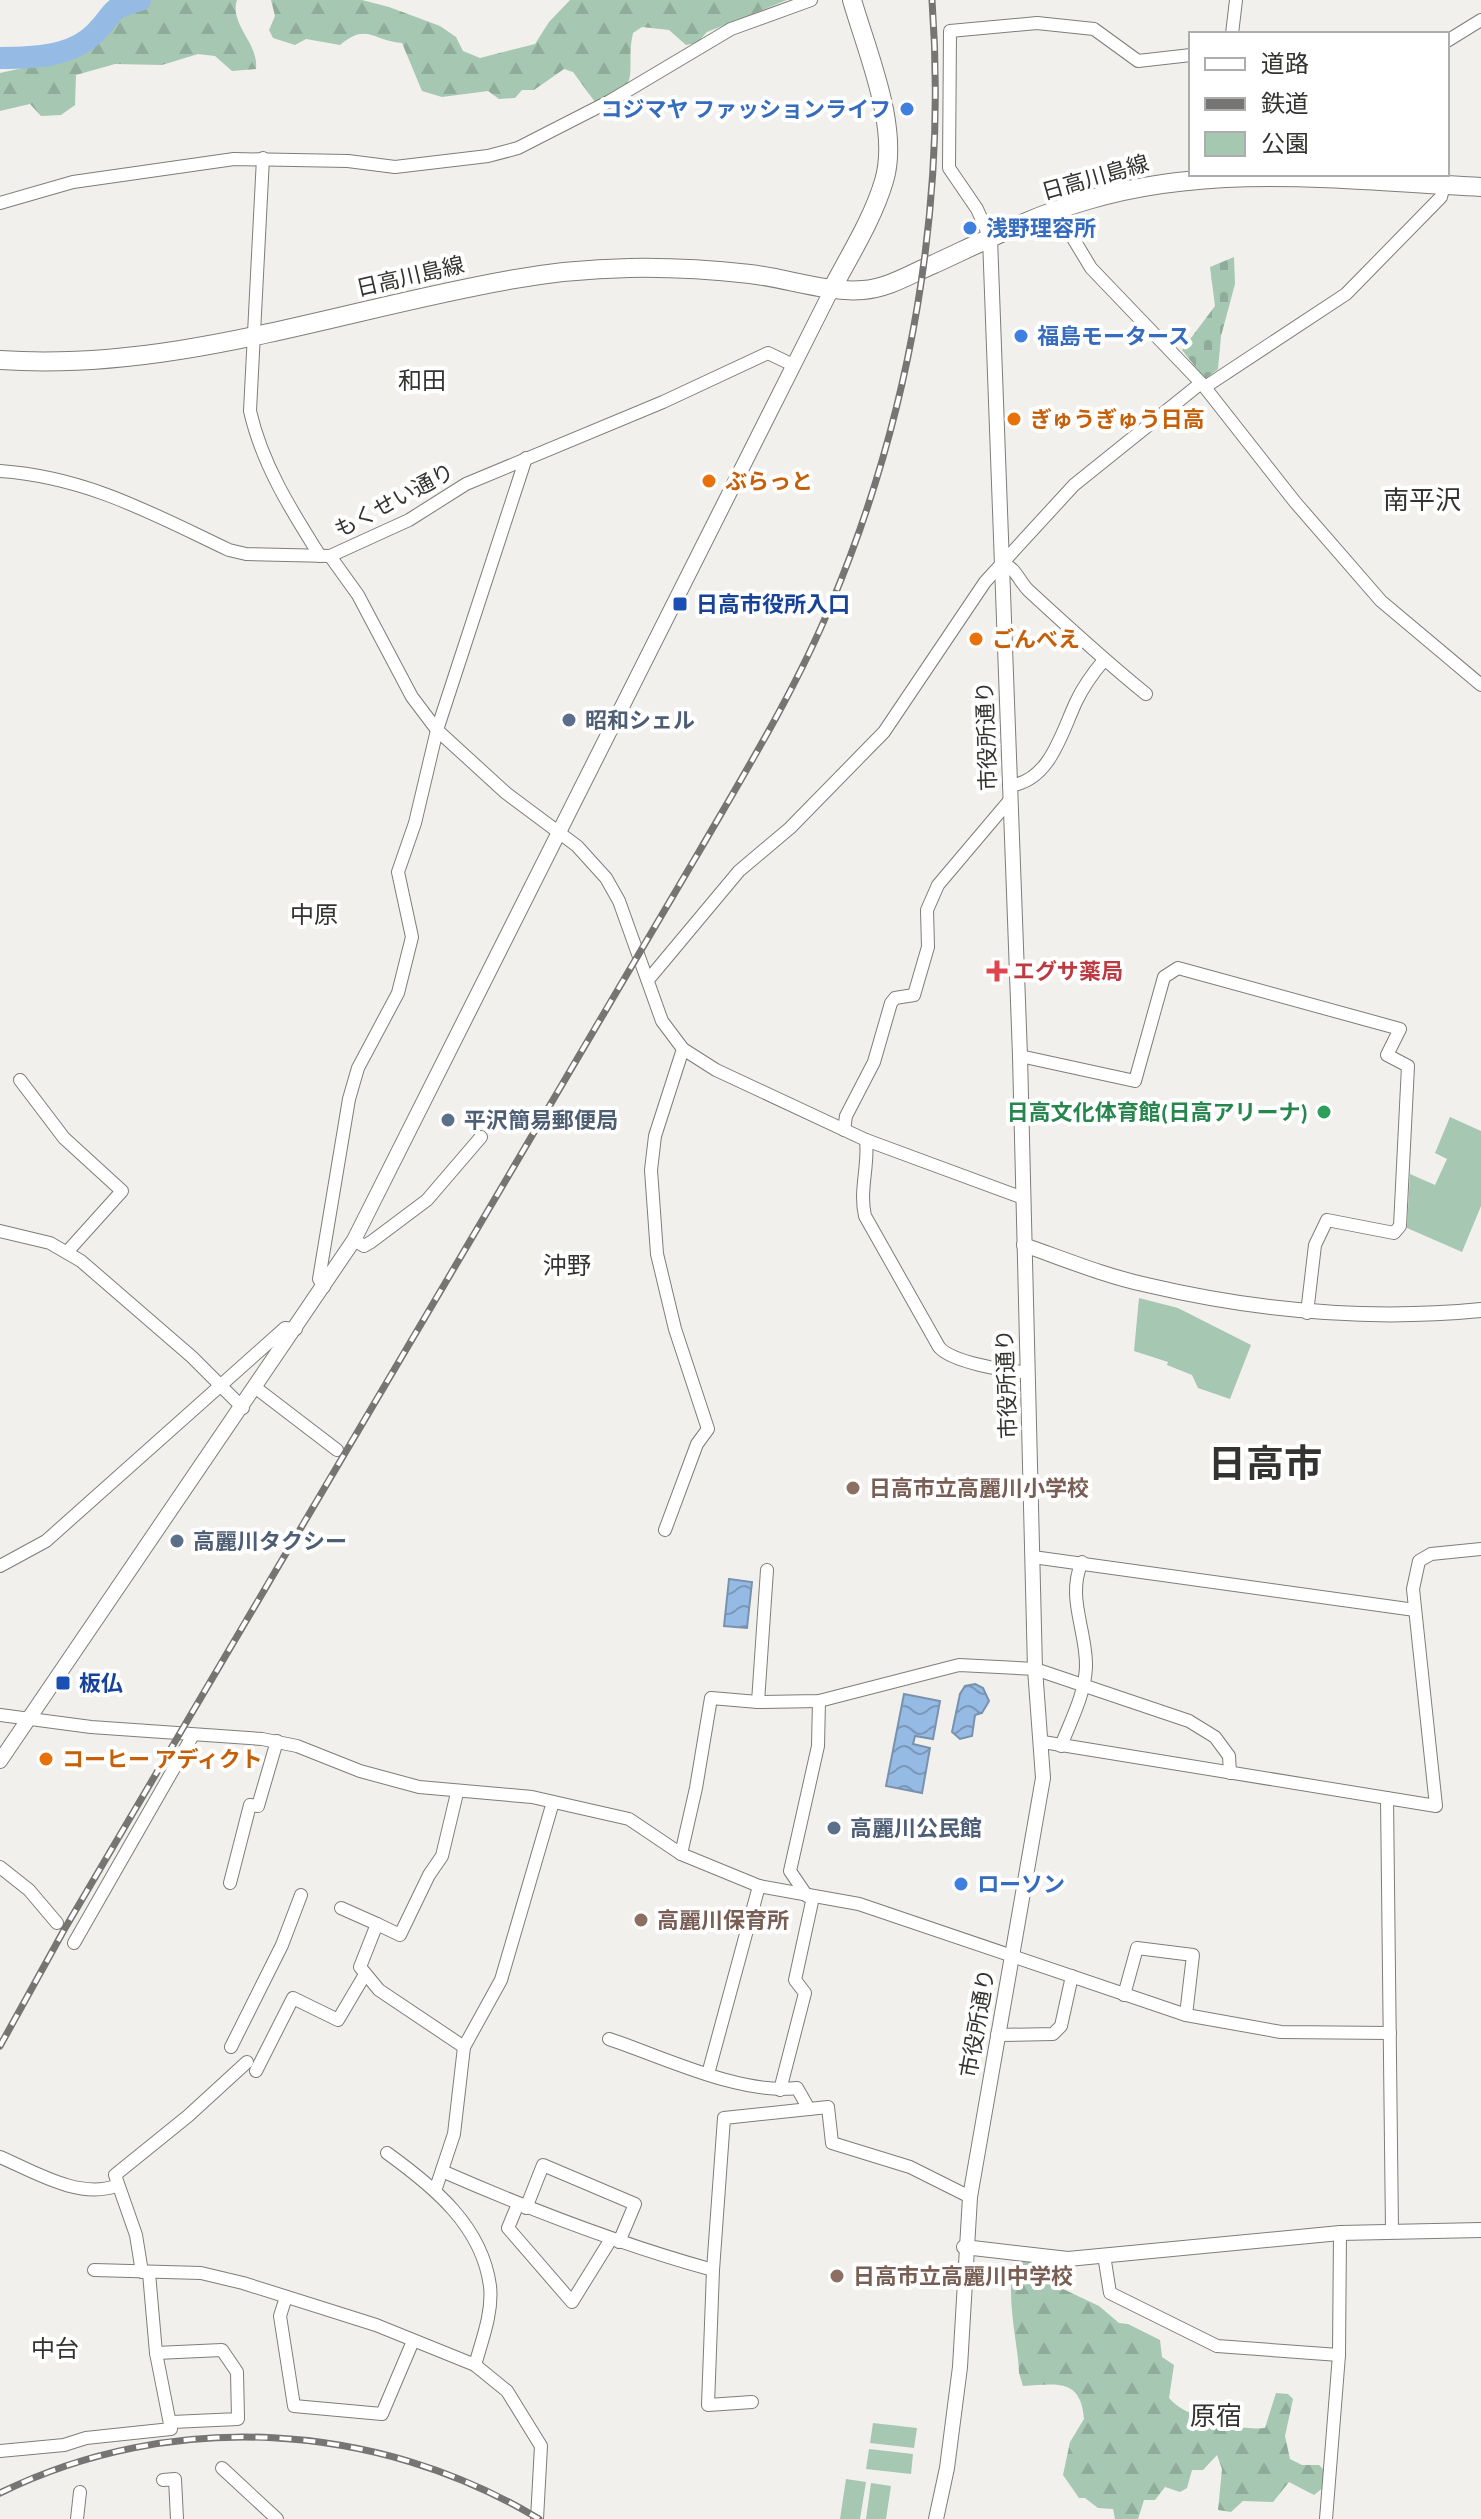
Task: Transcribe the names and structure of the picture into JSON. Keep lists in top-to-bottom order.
{
  "streets": {
    "main road": ["日高川島線"],
    "street": ["もくせい通り", "市役所通り"]
  },
  "crossings": [
    ["日高川島線", "市役所通り"]
  ],
  "districts": [
    "和田",
    "南平沢",
    "中原",
    "沖野",
    "日高市",
    "中台",
    "原宿"
  ],
  "places": {
    "other": [
      "コジマヤ ファッションライフ",
      "浅野理容所",
      "福島モータース",
      "ぎゅうぎゅう日高",
      "ぶらっと",
      "ごんべえ",
      "昭和シェル",
      "日高文化体育館(日高アリーナ)",
      "平沢簡易郵便局",
      "日高市立高麗川小学校",
      "高麗川タクシー",
      "コーヒー アディクト",
      "高麗川公民館",
      "ローソン",
      "高麗川保育所",
      "日高市立高麗川中学校"
    ],
    "transit": ["日高市役所入口", "板仏"],
    "health": ["エグサ薬局"]
  },
  "legend": ["道路", "鉄道", "公園"]
}
